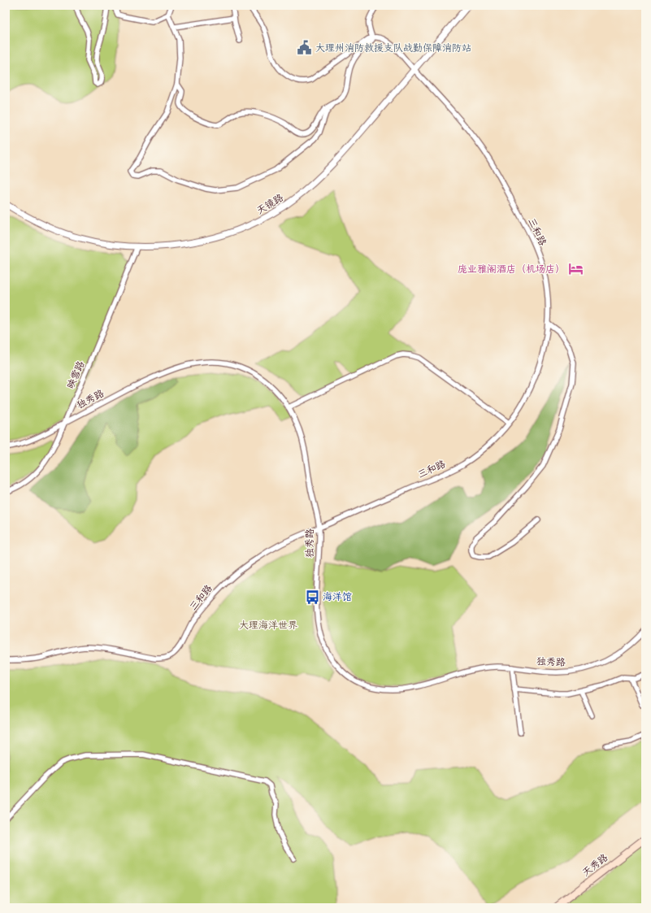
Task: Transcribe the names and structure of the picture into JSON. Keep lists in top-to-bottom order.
{
  "streets": {
    "main road": ["天秀路"],
    "street": [
      "天镜路",
      "三和路",
      "映雪路",
      "独秀路"
    ]
  },
  "crossings": [
    ["天镜路", "三和路"],
    ["天镜路", "映雪路"],
    ["三和路", "独秀路"],
    ["映雪路", "独秀路"]
  ],
  "parks": ["大理海洋世界"],
  "places": {
    "public building": ["大理州消防救援支队战勤保障消防站"],
    "hotel": ["庞业雅阁酒店（机场店）"],
    "bus stop": ["海洋馆"]
  }
}
